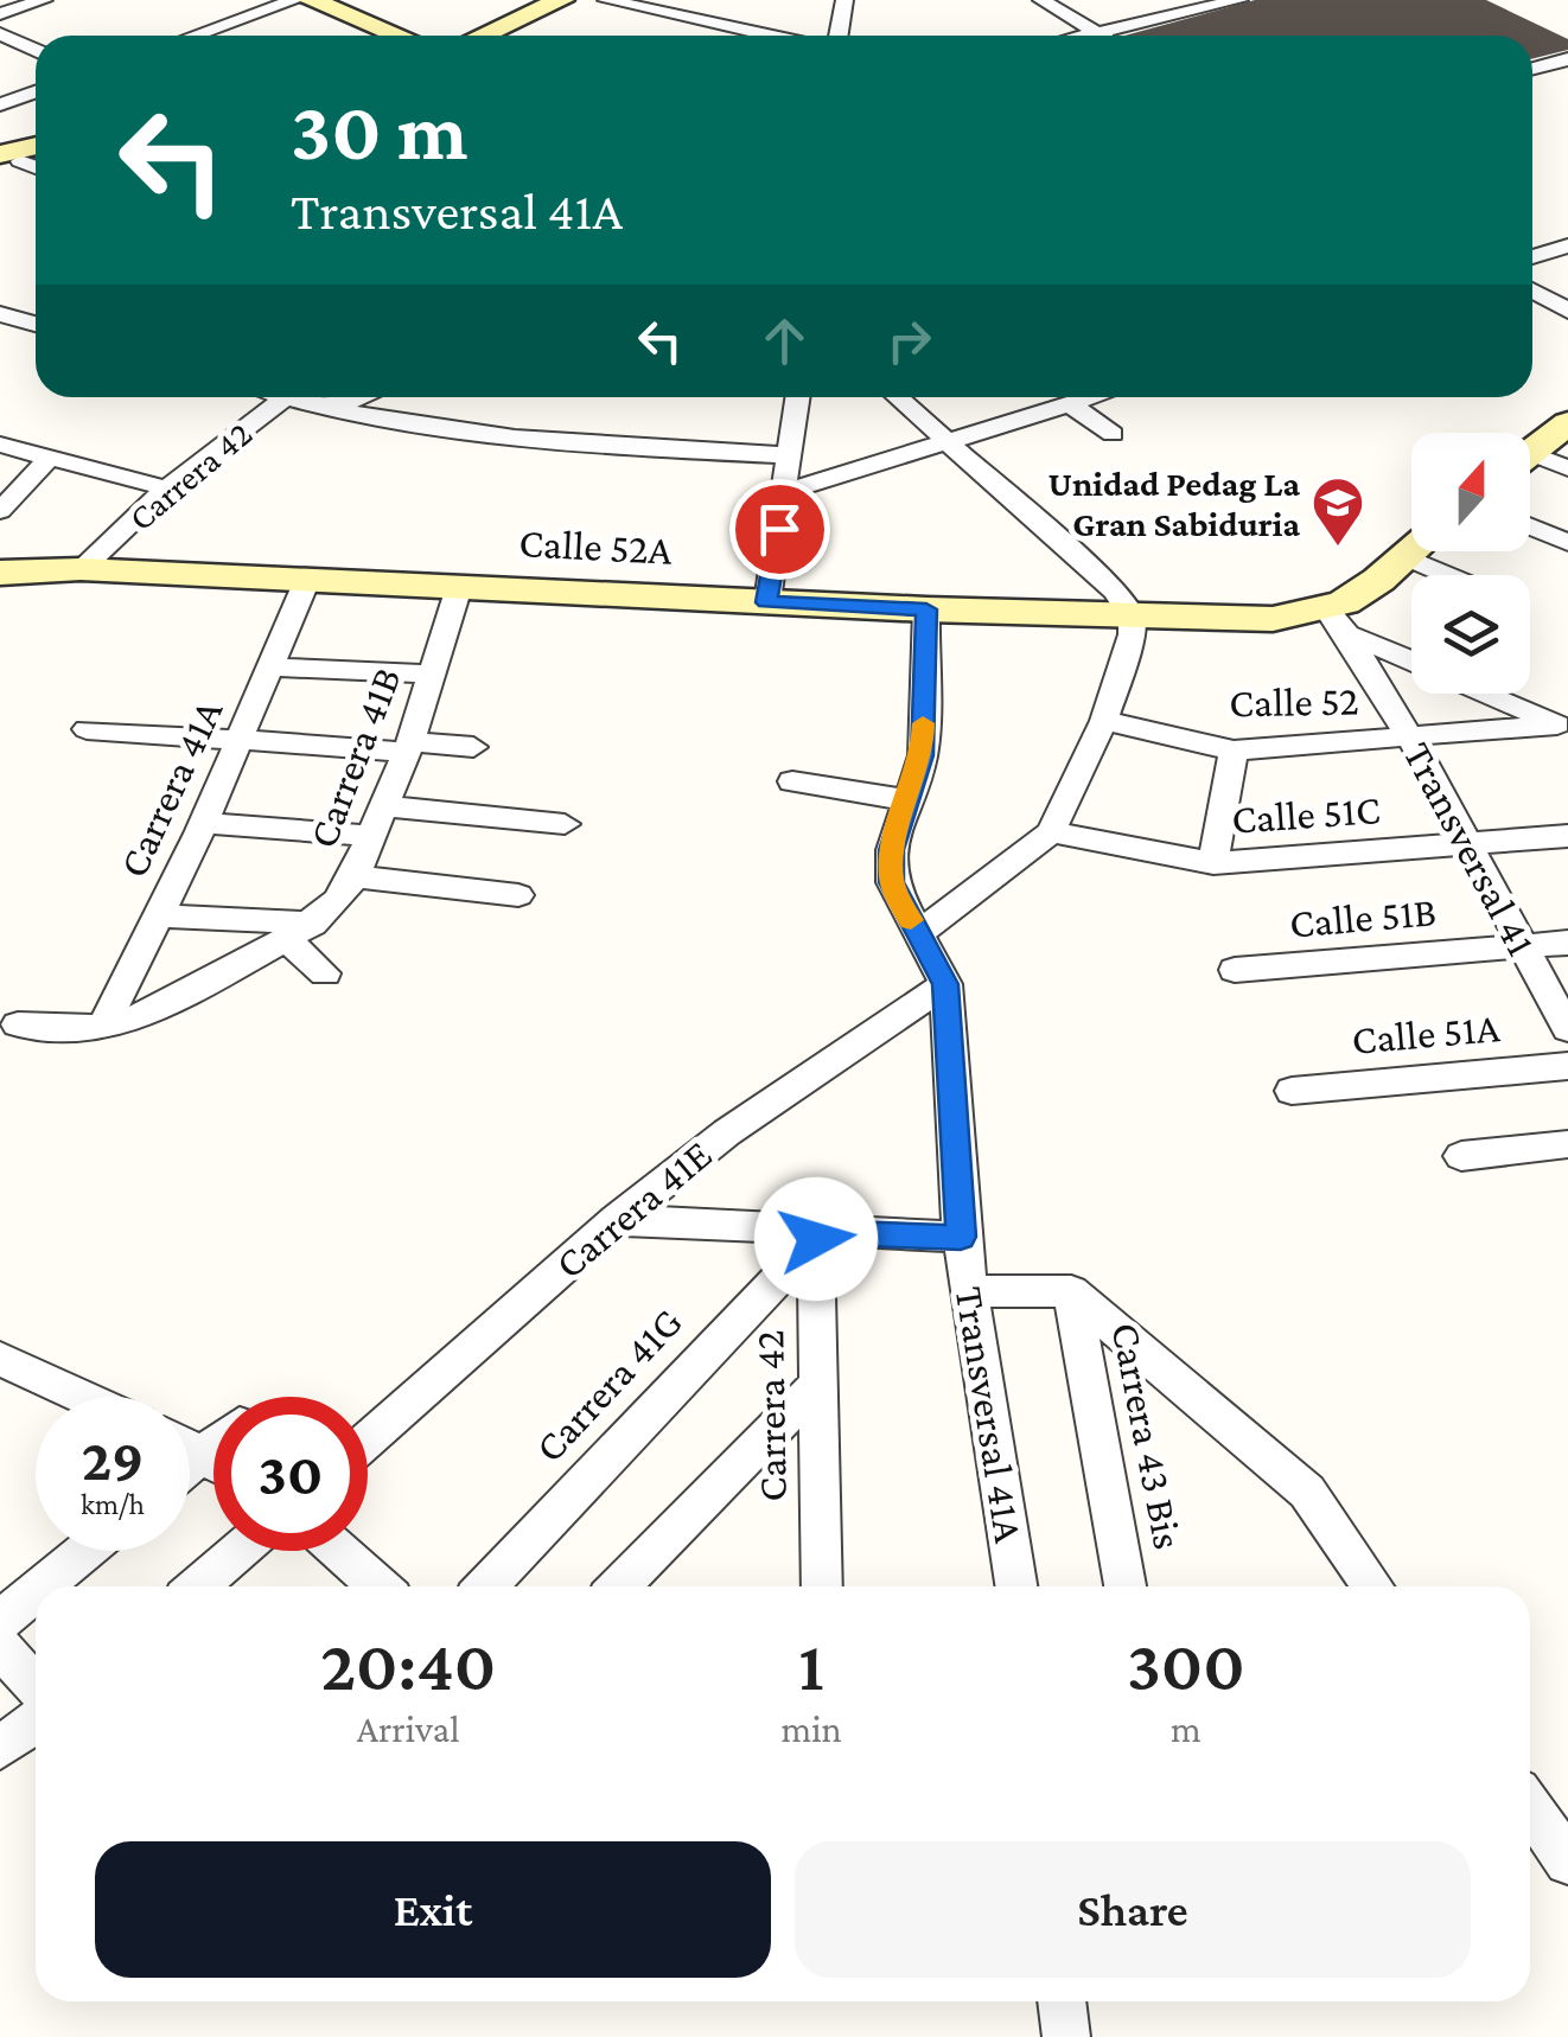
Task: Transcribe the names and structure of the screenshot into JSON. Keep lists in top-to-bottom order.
{
  "streets": {
    "street": [
      "Carrera 42",
      "Calle 52A",
      "Calle 52",
      "Carrera 41B",
      "Carrera 41A",
      "Calle 51C",
      "Transversal 41",
      "Calle 51B",
      "Calle 51A",
      "Carrera 41E",
      "Carrera 41G",
      "Transversal 41A",
      "Carrera 43 Bis"
    ]
  },
  "crossings": [
    ["Carrera 42", "Calle 52A"],
    ["Carrera 42", "Carrera 41G"],
    ["Calle 52A", "Carrera 41B"],
    ["Calle 52A", "Carrera 41A"],
    ["Calle 52A", "Transversal 41"],
    ["Calle 52A", "Transversal 41A"],
    ["Calle 52", "Transversal 41"],
    ["Carrera 41B", "Carrera 41A"],
    ["Calle 51C", "Transversal 41"],
    ["Transversal 41", "Calle 51B"],
    ["Carrera 41E", "Transversal 41A"]
  ],
  "places": {
    "school or university": ["Unidad Pedag La Gran Sabiduria"]
  },
  "north": "top",
  "page": {
    "turn": ["30 m", "Transversal 41A"],
    "speed": "29 km/h",
    "limit": "30",
    "eta": [
      "20:40",
      "Arrival",
      "1",
      "min",
      "300",
      "m"
    ],
    "buttons": ["Exit", "Share"]
  }
}
